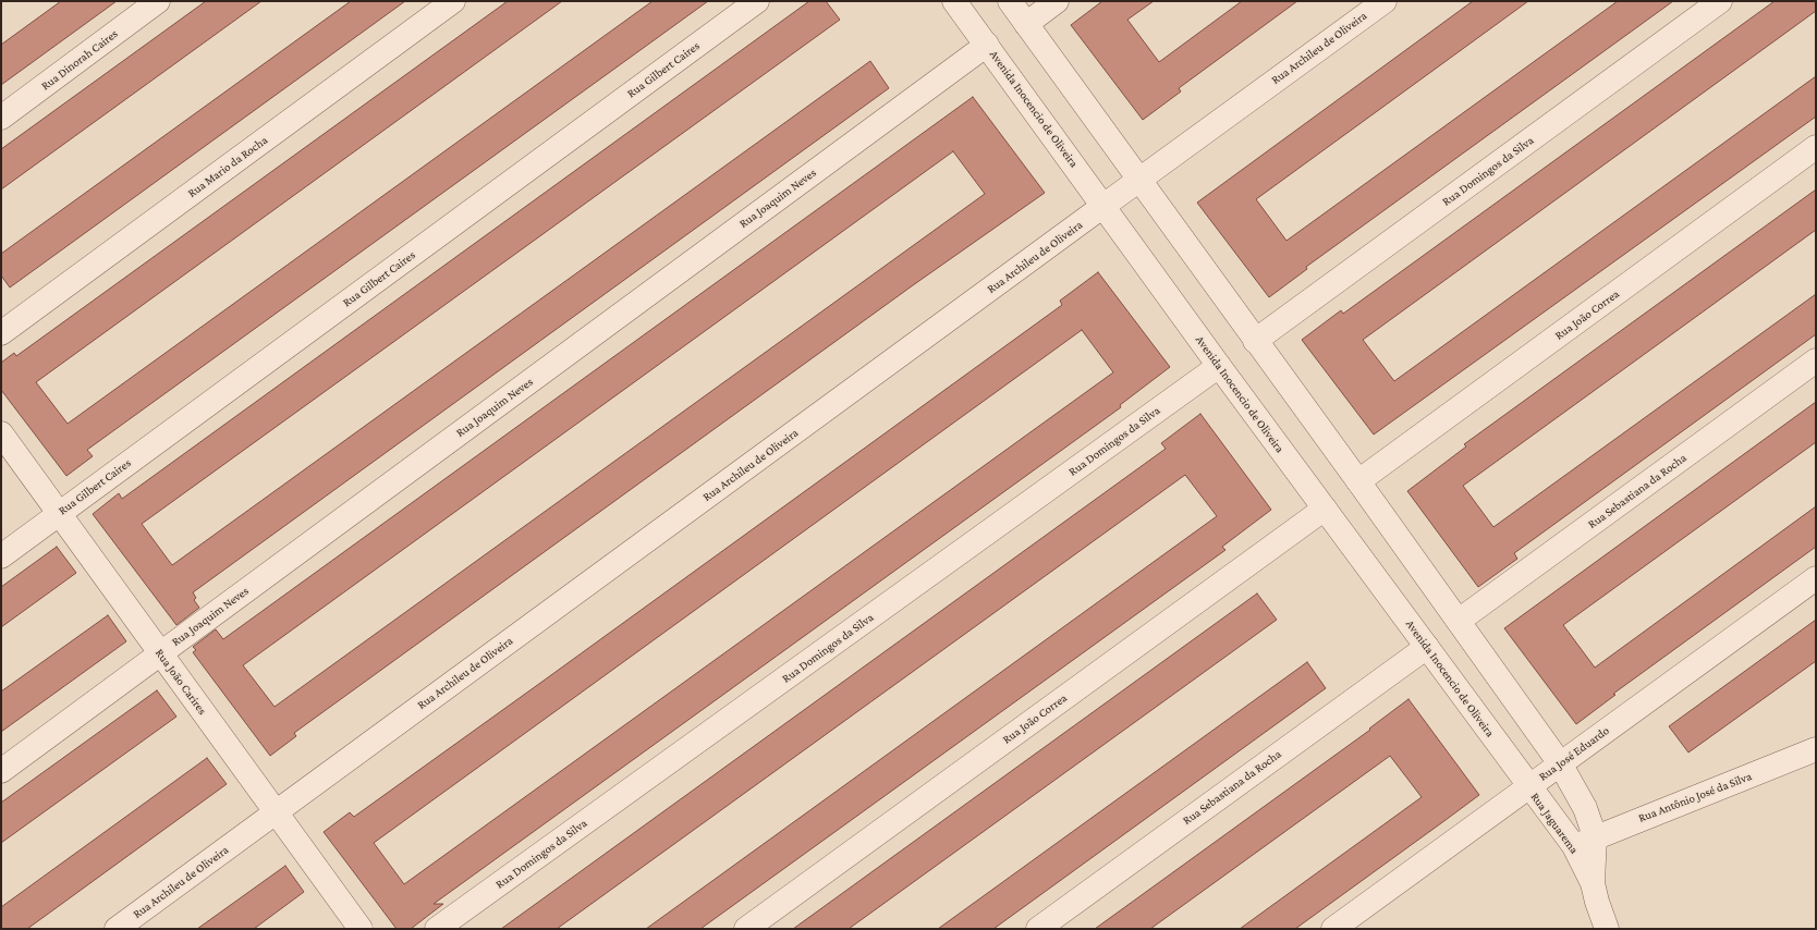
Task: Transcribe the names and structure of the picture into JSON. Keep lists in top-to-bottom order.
{
  "streets": {
    "street": [
      "Rua Archileu de Oliveira",
      "Rua Dinorah Caires",
      "Rua Gilbert Caires",
      "Avenida Inocencio de Oliveira",
      "Rua Mario da Rocha",
      "Rua Domingos da Silva",
      "Rua Joaquim Neves",
      "Rua João Correa",
      "Rua Sebastiana da Rocha",
      "Rua João Carires",
      "Rua José Eduardo",
      "Rua Antônio José da Silva",
      "Rua Jaguarema"
    ]
  },
  "crossings": [
    ["Rua Archileu de Oliveira", "Avenida Inocencio de Oliveira"],
    ["Rua Archileu de Oliveira", "Rua João Carires"],
    ["Rua Gilbert Caires", "Rua João Carires"],
    ["Avenida Inocencio de Oliveira", "Rua Domingos da Silva"],
    ["Avenida Inocencio de Oliveira", "Rua Joaquim Neves"],
    ["Avenida Inocencio de Oliveira", "Rua João Correa"],
    ["Avenida Inocencio de Oliveira", "Rua Sebastiana da Rocha"],
    ["Avenida Inocencio de Oliveira", "Rua José Eduardo"],
    ["Avenida Inocencio de Oliveira", "Rua Jaguarema"],
    ["Rua Joaquim Neves", "Rua João Carires"],
    ["Rua José Eduardo", "Rua Jaguarema"],
    ["Rua Antônio José da Silva", "Rua Jaguarema"]
  ]
}
